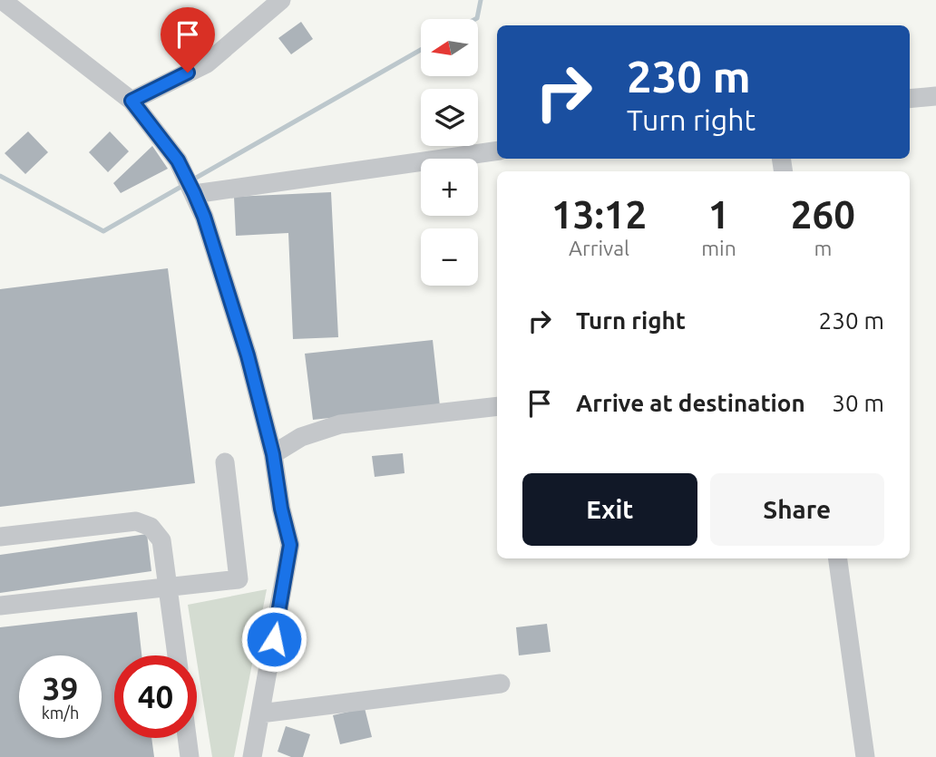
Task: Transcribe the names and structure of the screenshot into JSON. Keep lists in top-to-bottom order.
{
  "north": "left",
  "page": {
    "map_buttons": ["+", "−"],
    "turn": ["230 m", "Turn right"],
    "eta": [
      "13:12",
      "Arrival",
      "1",
      "min",
      "260",
      "m"
    ],
    "list": [
      {
        "name": "Turn right",
        "value": "230 m"
      },
      {
        "name": "Arrive at destination",
        "value": "30 m"
      }
    ],
    "buttons": ["Exit", "Share"],
    "speed": "39 km/h",
    "limit": "40"
  }
}
